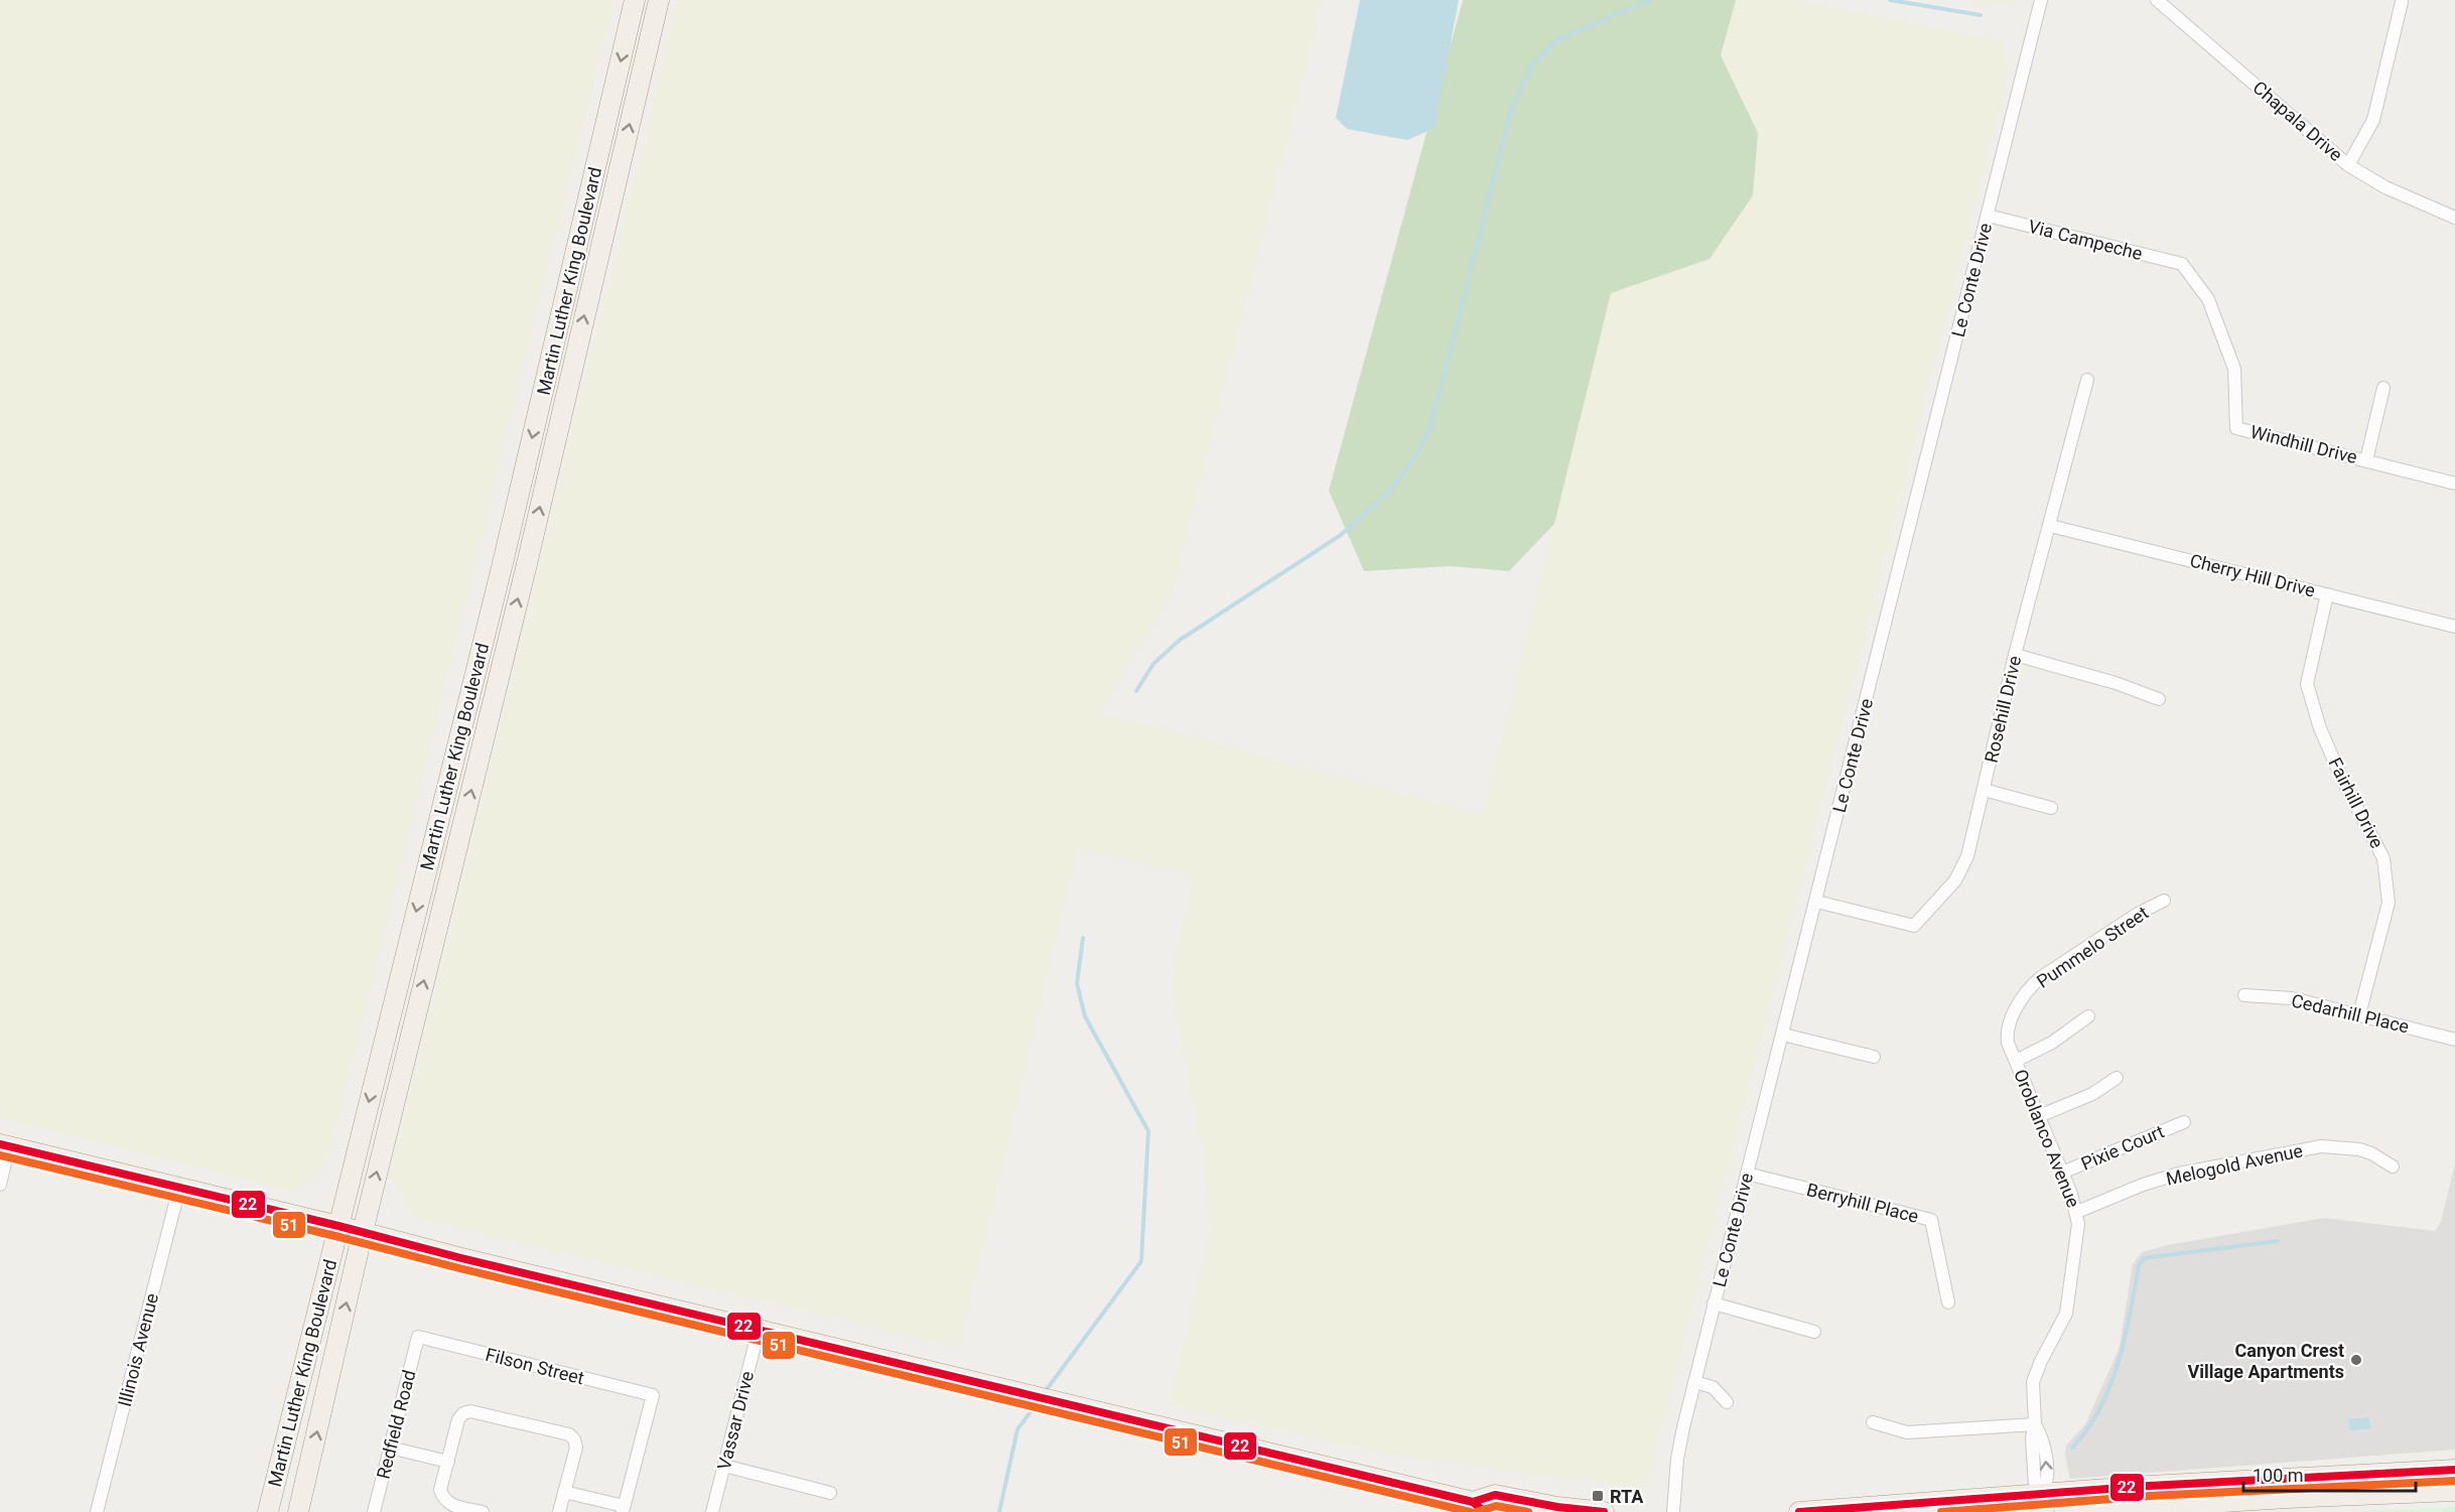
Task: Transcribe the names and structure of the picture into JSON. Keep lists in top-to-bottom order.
{
  "streets": {
    "main road": ["Martin Luther King Boulevard"],
    "street": [
      "Chapala Drive",
      "Via Campeche",
      "Le Conte Drive",
      "Windhill Drive",
      "Cherry Hill Drive",
      "Rosehill Drive",
      "Fairhill Drive",
      "Pummelo Street",
      "Cedarhill Place",
      "Oroblanco Avenue",
      "Pixie Court",
      "Melogold Avenue",
      "Berryhill Place",
      "Illinois Avenue",
      "Filson Street",
      "Vassar Drive",
      "Redfield Road"
    ]
  },
  "crossings": [
    ["Via Campeche", "Le Conte Drive"],
    ["Via Campeche", "Windhill Drive"],
    ["Le Conte Drive", "Rosehill Drive"],
    ["Le Conte Drive", "Berryhill Place"],
    ["Cherry Hill Drive", "Rosehill Drive"],
    ["Cherry Hill Drive", "Fairhill Drive"],
    ["Fairhill Drive", "Cedarhill Place"],
    ["Pummelo Street", "Oroblanco Avenue"],
    ["Oroblanco Avenue", "Pixie Court"],
    ["Oroblanco Avenue", "Melogold Avenue"],
    ["Filson Street", "Redfield Road"]
  ],
  "places": {
    "other": ["Canyon Crest Village Apartments"],
    "transit": ["RTA"]
  },
  "lines": ["transit line 22", "transit line 51"],
  "scale_bar": "100 m"
}
